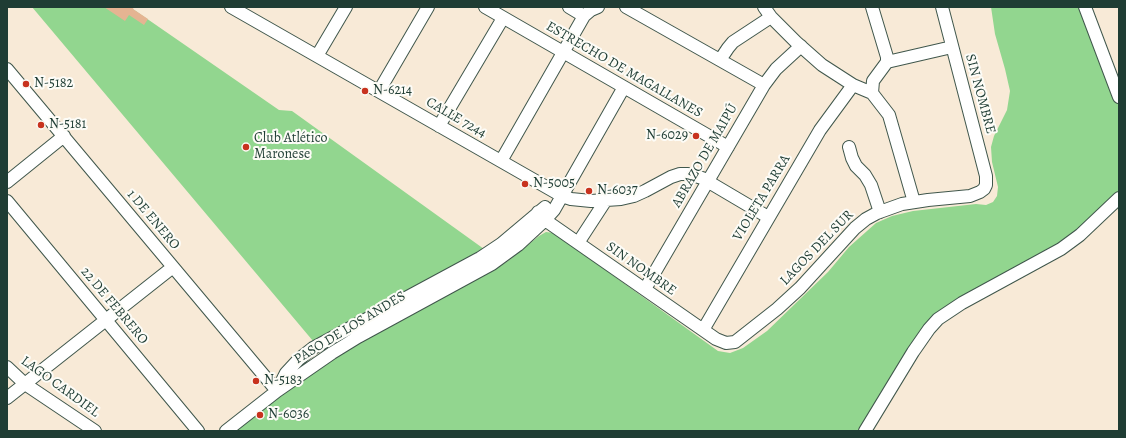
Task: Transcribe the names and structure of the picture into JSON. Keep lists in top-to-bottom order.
{
  "streets": {
    "street": [
      "ESTRECHO DE MAGALLANES",
      "SIN NOMBRE",
      "CALLE 7244",
      "ABRAZO DE MAIPÚ",
      "VIOLETA PARRA",
      "1 DE ENERO",
      "LAGOS DEL SUR",
      "22 DE FEBRERO",
      "PASO DE LOS ANDES",
      "LAGO CARDIEL"
    ]
  },
  "crossings": [
    ["ESTRECHO DE MAGALLANES", "ABRAZO DE MAIPÚ"],
    ["ESTRECHO DE MAGALLANES", "PASO DE LOS ANDES"],
    ["SIN NOMBRE", "ABRAZO DE MAIPÚ"],
    ["SIN NOMBRE", "VIOLETA PARRA"],
    ["SIN NOMBRE", "LAGOS DEL SUR"],
    ["SIN NOMBRE", "PASO DE LOS ANDES"],
    ["CALLE 7244", "PASO DE LOS ANDES"],
    ["1 DE ENERO", "PASO DE LOS ANDES"]
  ],
  "places": [
    "N-5182",
    "N-6214",
    "N-5181",
    "N-6029",
    "Club Atlético Maronese",
    "N-5005",
    "N-6037",
    "N-5183",
    "N-6036"
  ]
}
